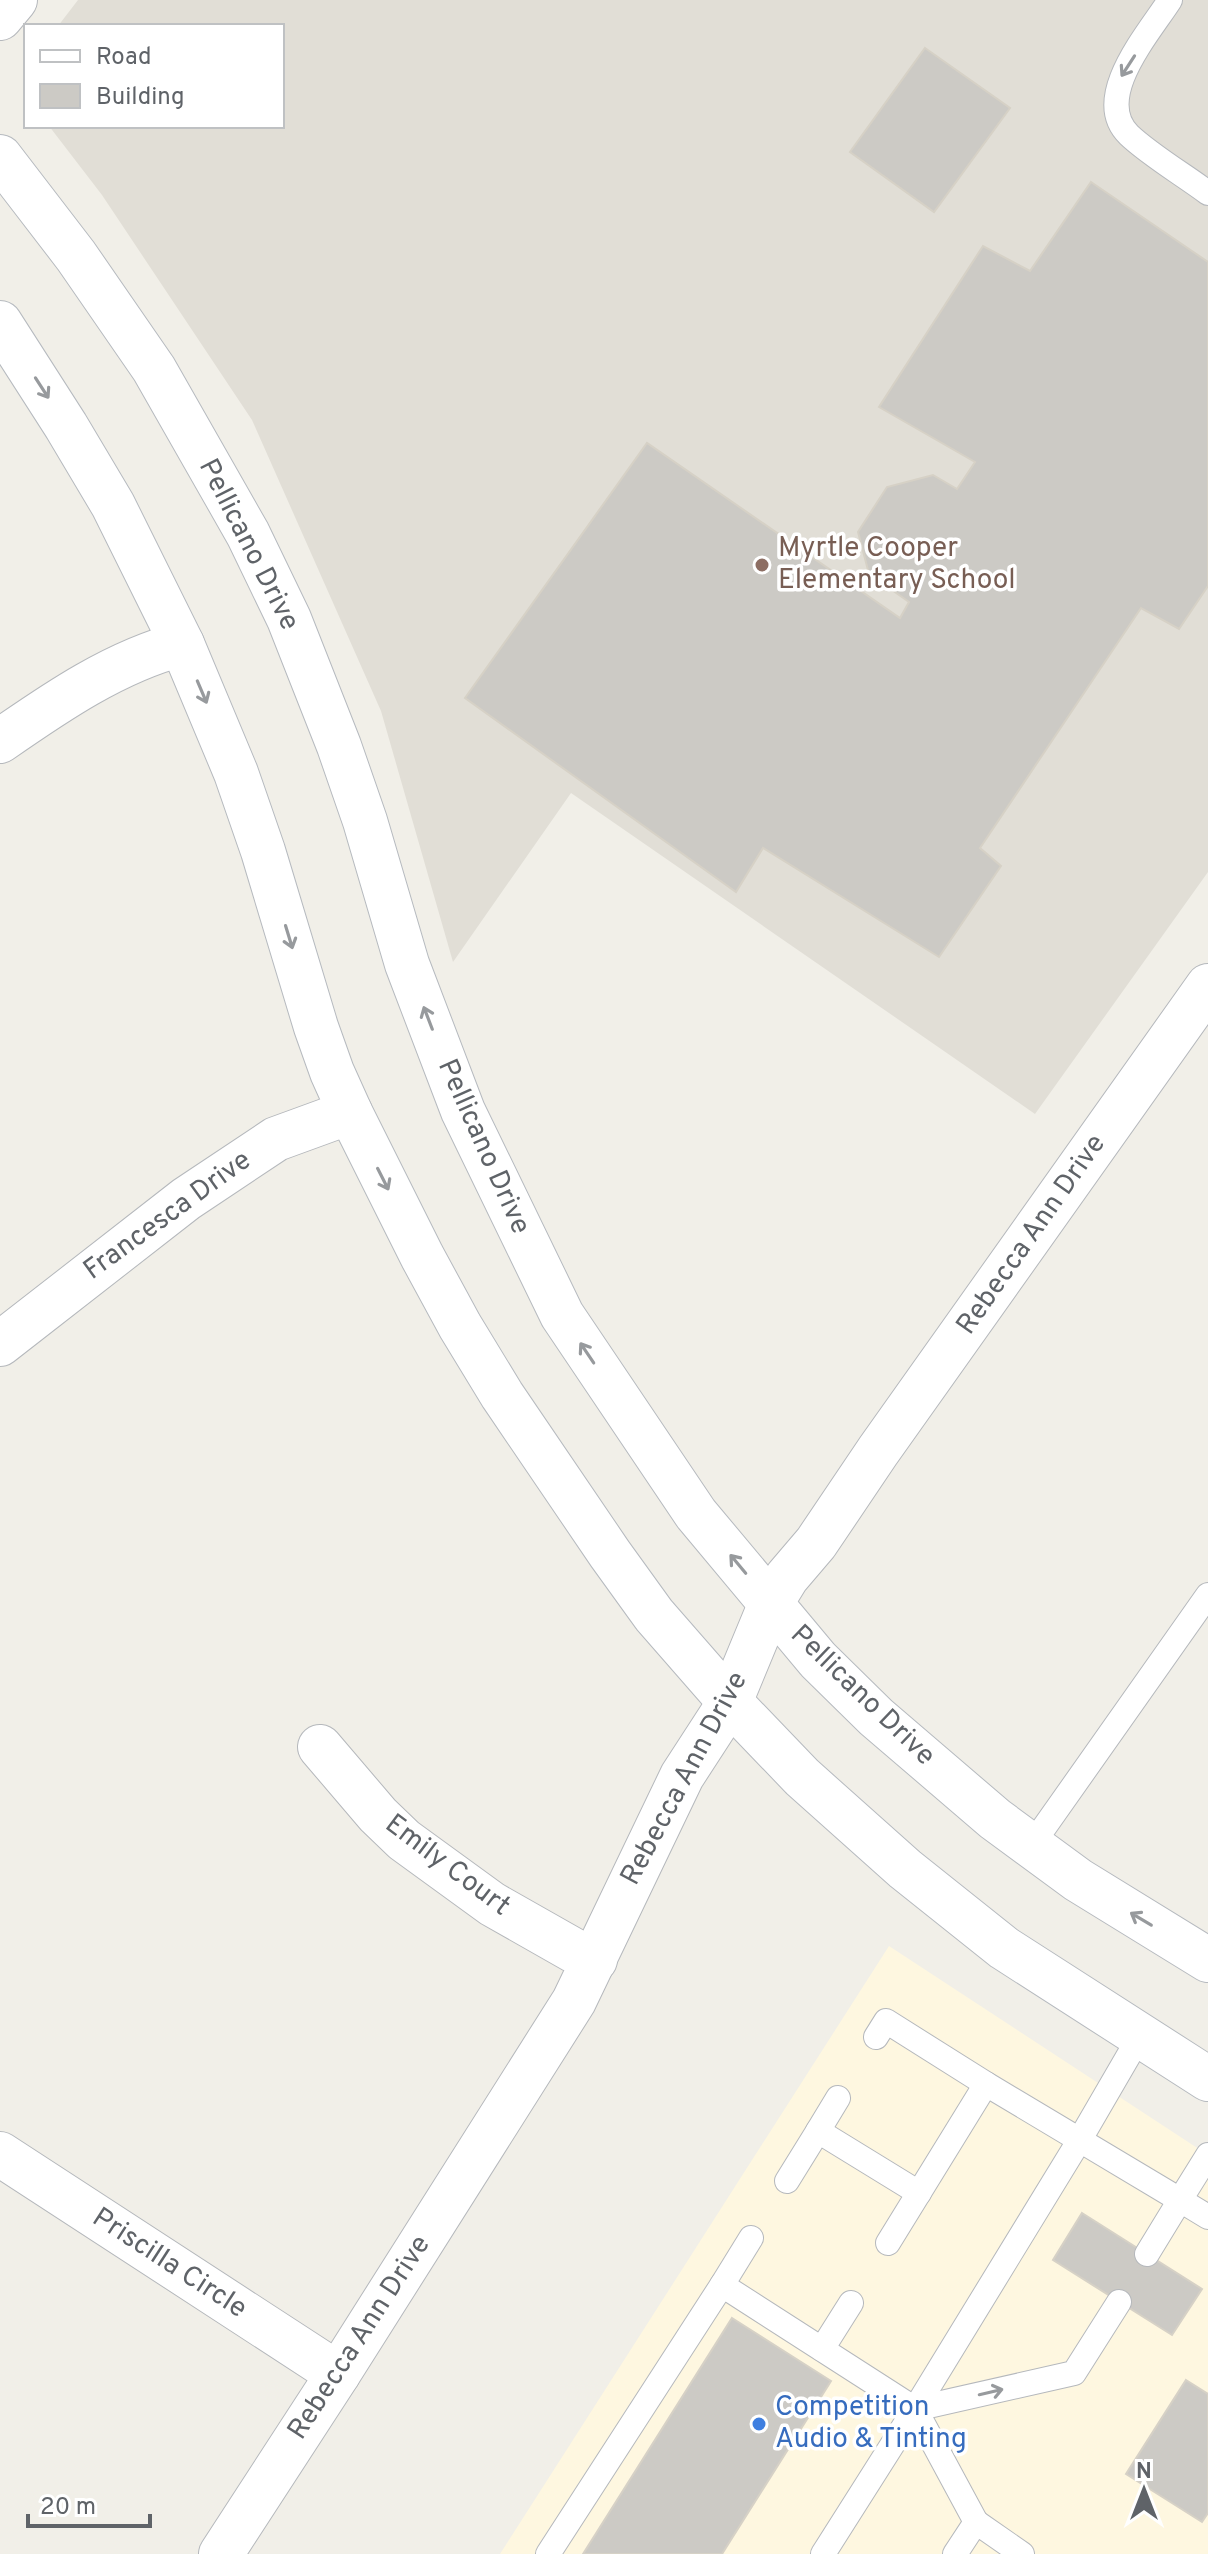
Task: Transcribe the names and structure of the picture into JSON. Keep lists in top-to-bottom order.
{
  "streets": {
    "main road": [
      "Pellicano Drive",
      "Francesca Drive",
      "Rebecca Ann Drive",
      "Emily Court",
      "Priscilla Circle"
    ]
  },
  "crossings": [
    ["Pellicano Drive", "Rebecca Ann Drive"],
    ["Rebecca Ann Drive", "Emily Court"],
    ["Rebecca Ann Drive", "Priscilla Circle"]
  ],
  "places": ["Myrtle Cooper Elementary School", "Competition Audio & Tinting"],
  "legend": ["Road", "Building"],
  "scale_bar": "20 m",
  "north": "top"
}
